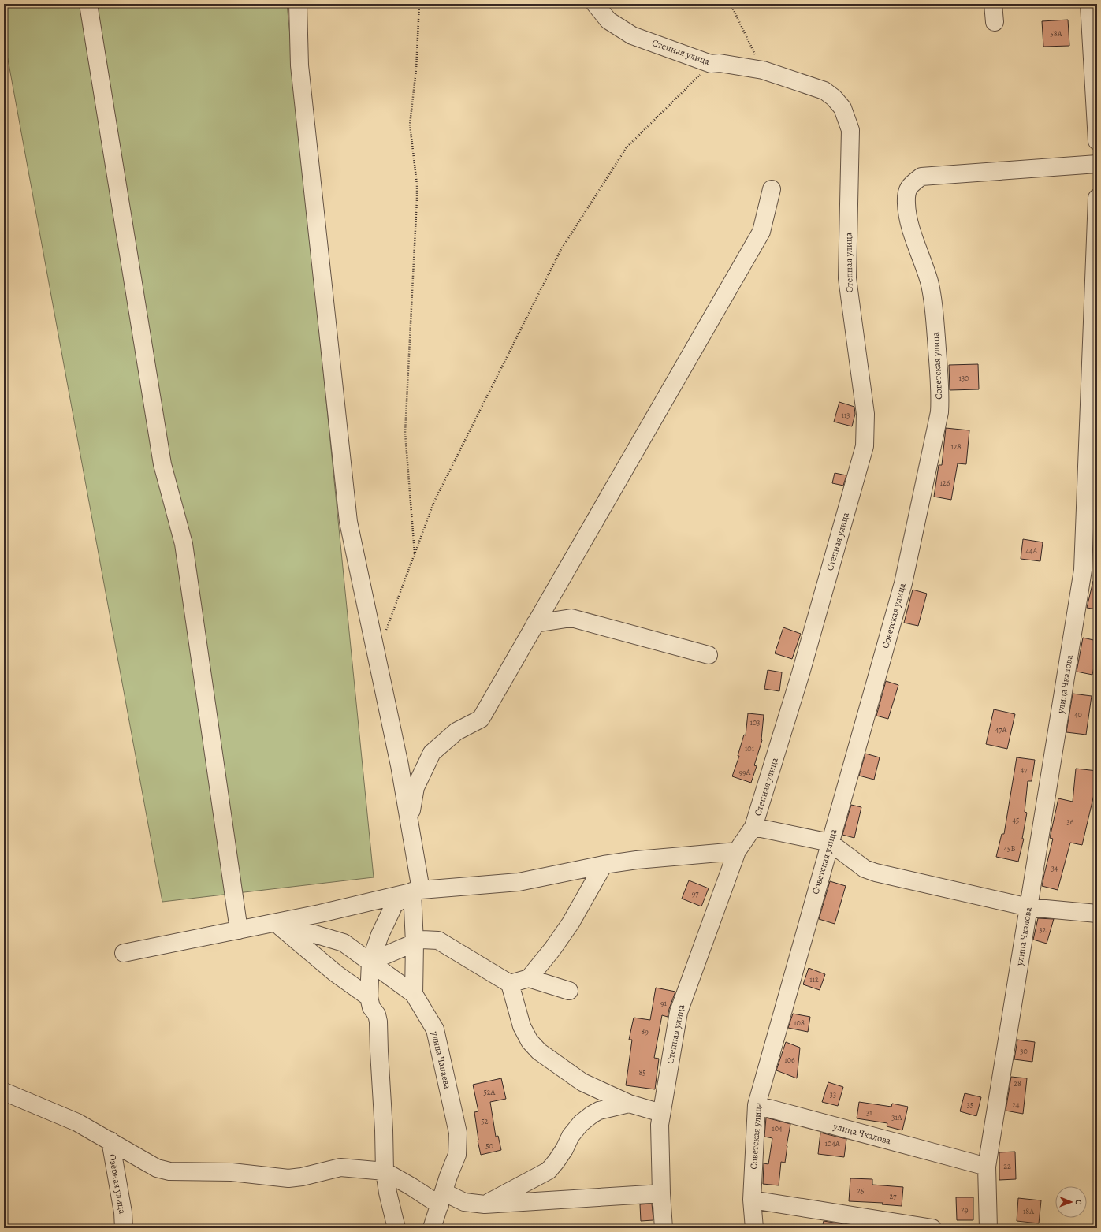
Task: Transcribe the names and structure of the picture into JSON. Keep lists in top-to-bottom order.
{
  "streets": {
    "street": [
      "Степная улица",
      "Советская улица",
      "улица Чкалова",
      "улица Чапаева",
      "Озёрная улица"
    ]
  },
  "crossings": [
    ["Советская улица", "улица Чкалова"]
  ],
  "house_numbers": [
    "58А",
    "130",
    "113",
    "128",
    "126",
    "44А",
    "40",
    "103",
    "47А",
    "101",
    "47",
    "99А",
    "45",
    "36",
    "45В",
    "34",
    "97",
    "32",
    "112",
    "91",
    "108",
    "89",
    "30",
    "106",
    "85",
    "28",
    "52А",
    "33",
    "35",
    "24",
    "31",
    "31А",
    "52",
    "104",
    "104А",
    "50",
    "22",
    "25",
    "27",
    "29",
    "18А"
  ],
  "north": "right"
}
